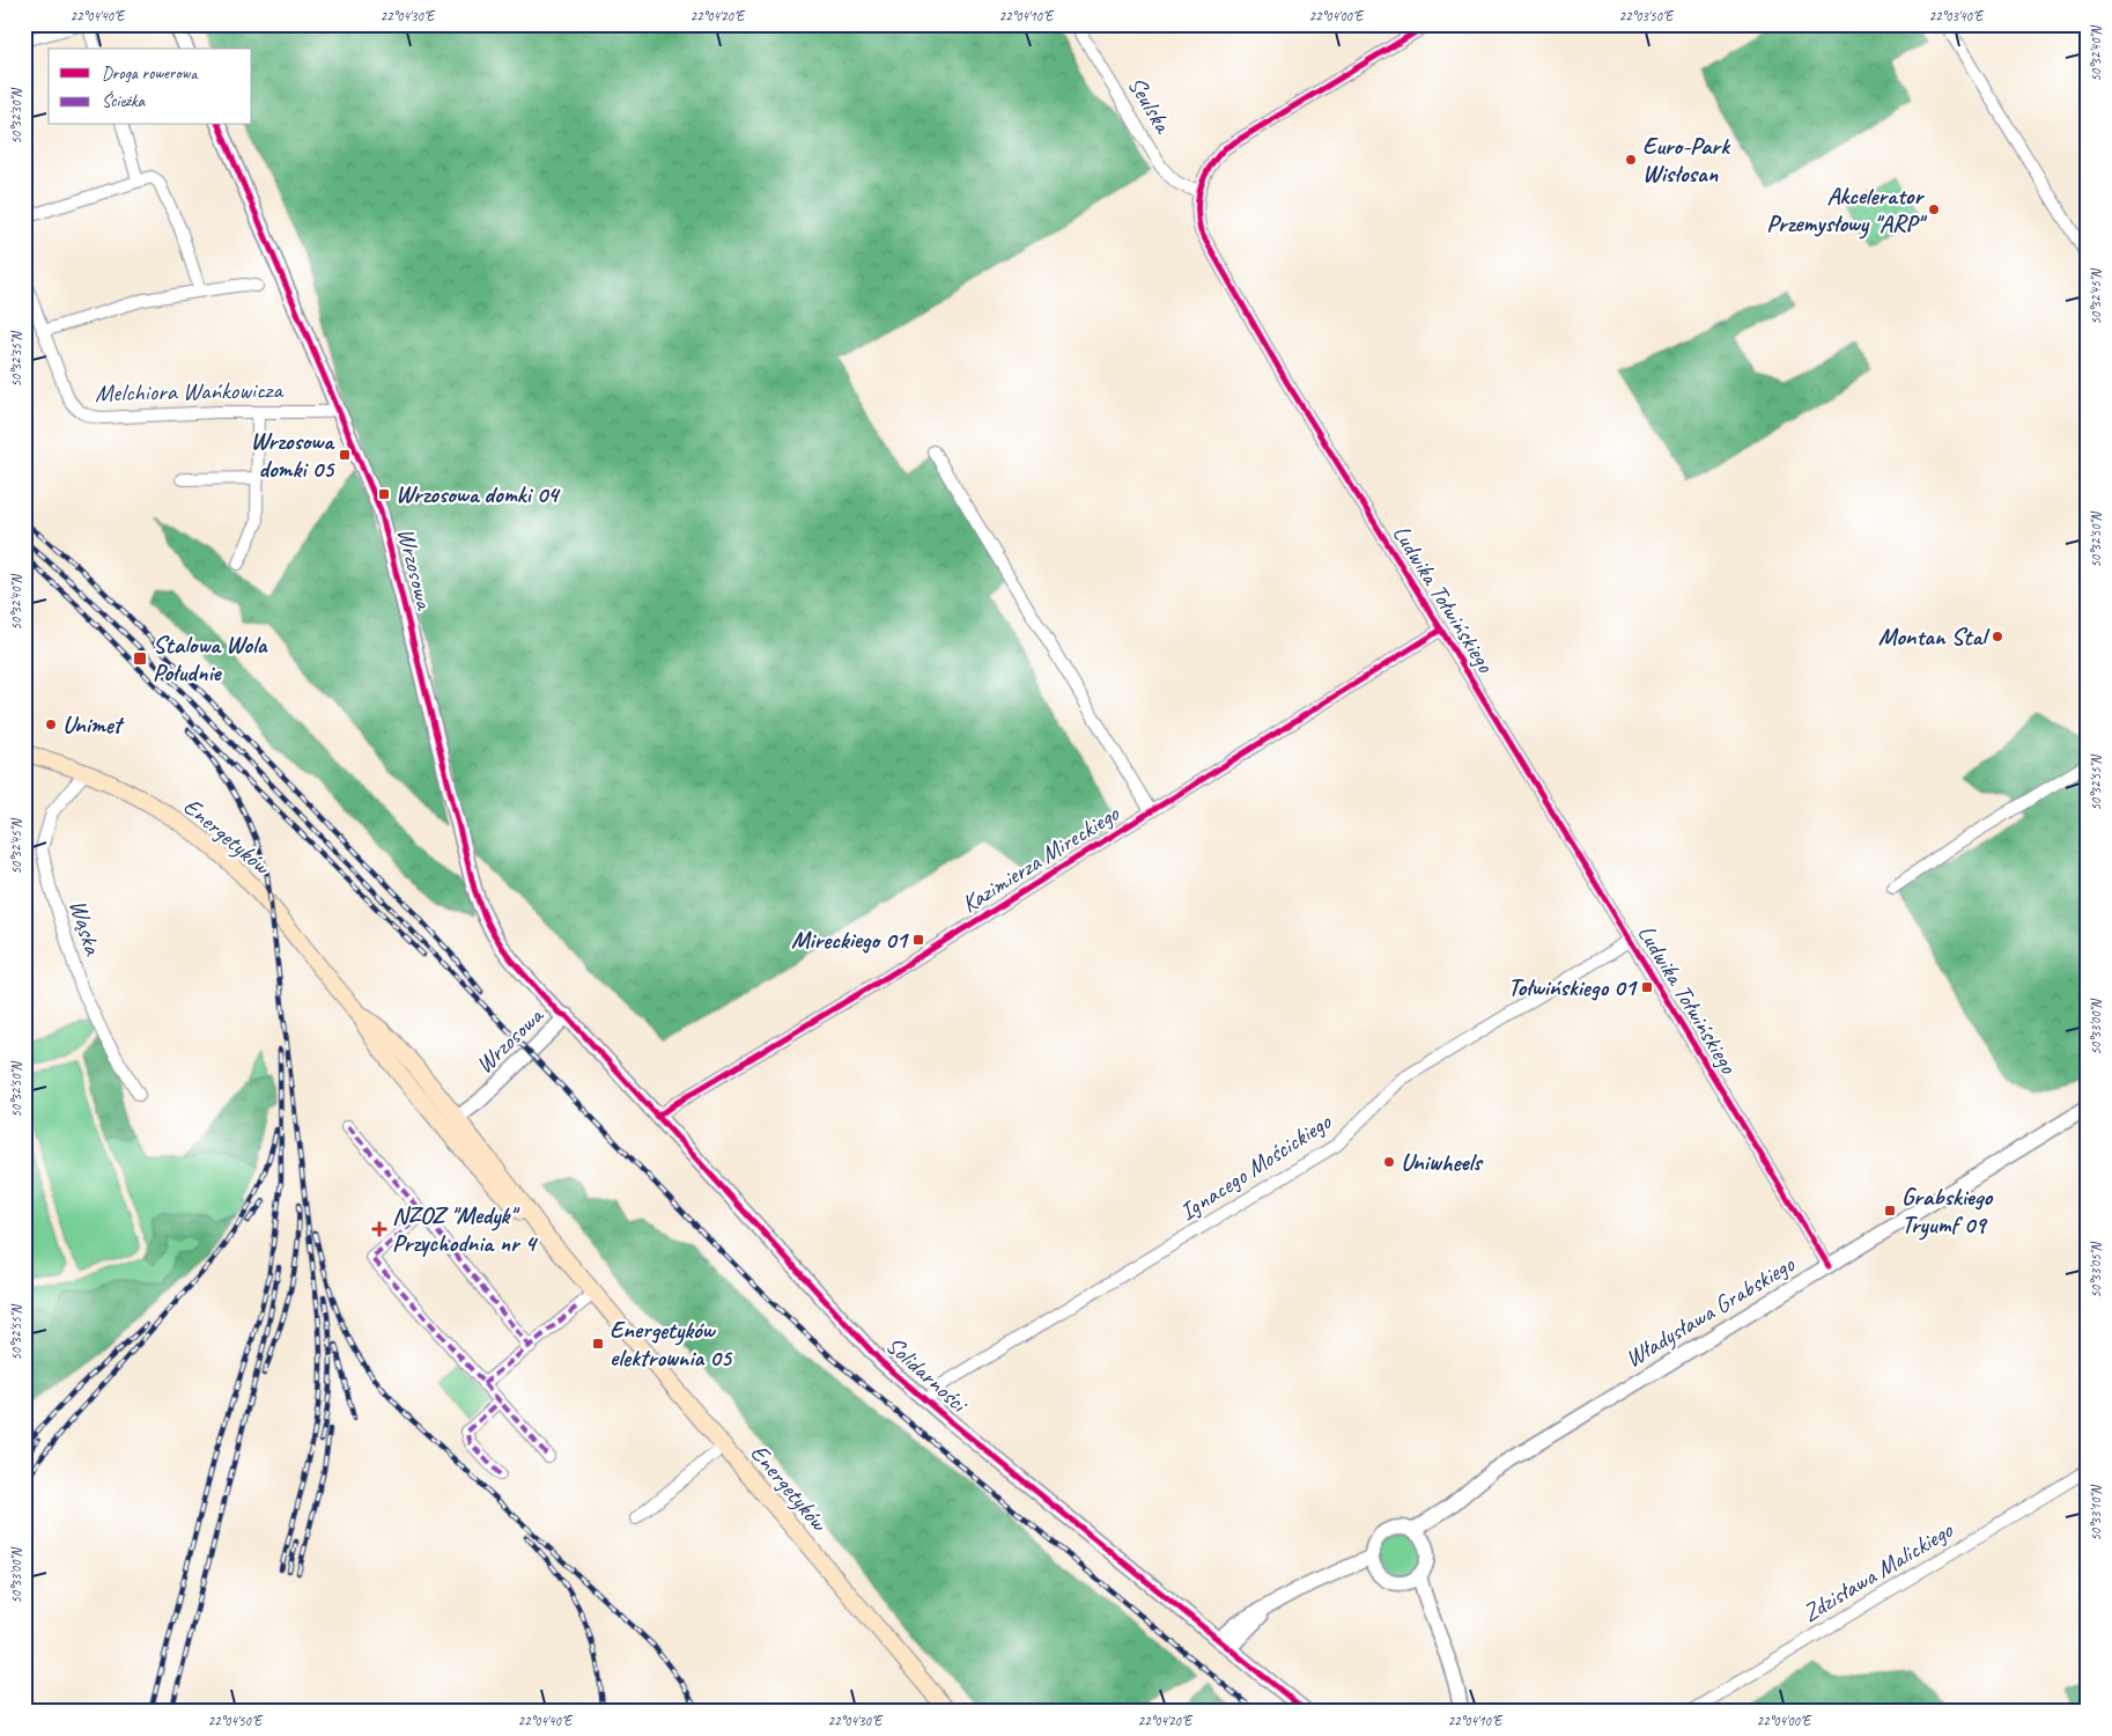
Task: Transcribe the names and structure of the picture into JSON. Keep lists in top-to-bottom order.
{
  "streets": {
    "main road": ["Energetyków"],
    "street": [
      "Seulska",
      "Melchiora Wańkowicza",
      "Wrzosowa",
      "Ludwika Tołwińskiego",
      "Kazimierza Mireckiego",
      "Wąska",
      "Ignacego Mościckiego",
      "Władysława Grabskiego",
      "Solidarności",
      "Zdzisława Malickiego"
    ]
  },
  "crossings": [
    ["Seulska", "Ludwika Tołwińskiego"],
    ["Melchiora Wańkowicza", "Wrzosowa"],
    ["Wrzosowa", "Energetyków"],
    ["Wrzosowa", "Solidarności"],
    ["Ludwika Tołwińskiego", "Kazimierza Mireckiego"],
    ["Ludwika Tołwińskiego", "Ignacego Mościckiego"],
    ["Ludwika Tołwińskiego", "Władysława Grabskiego"],
    ["Energetyków", "Wąska"],
    ["Kazimierza Mireckiego", "Solidarności"],
    ["Ignacego Mościckiego", "Solidarności"]
  ],
  "places": {
    "other": [
      "Euro-Park Wisłosan",
      "Akcelerator Przemysłowy \"ARP\"",
      "Montan Stal",
      "Unimet",
      "Uniwheels"
    ],
    "transit": [
      "Wrzosowa domki 05",
      "Wrzosowa domki 04",
      "Stalowa Wola Południe",
      "Mireckiego 01",
      "Tołwińskiego 01",
      "Grabskiego Tryumf 09",
      "Energetyków elektrownia 05"
    ],
    "health": ["NZOZ \"Medyk\" Przychodnia nr 4"]
  },
  "legend": ["Droga rowerowa", "Ścieżka"],
  "coordinates": [
    "22°04'40\"E",
    "22°04'30\"E",
    "22°04'20\"E",
    "22°04'10\"E",
    "22°04'00\"E",
    "22°03'50\"E",
    "22°03'40\"E",
    "50°32'40\"N",
    "50°32'30\"N",
    "50°32'45\"N",
    "50°32'35\"N",
    "50°32'50\"N",
    "50°32'55\"N",
    "50°33'00\"N",
    "50°33'05\"N",
    "50°33'10\"N",
    "22°04'50\"E"
  ]
}
